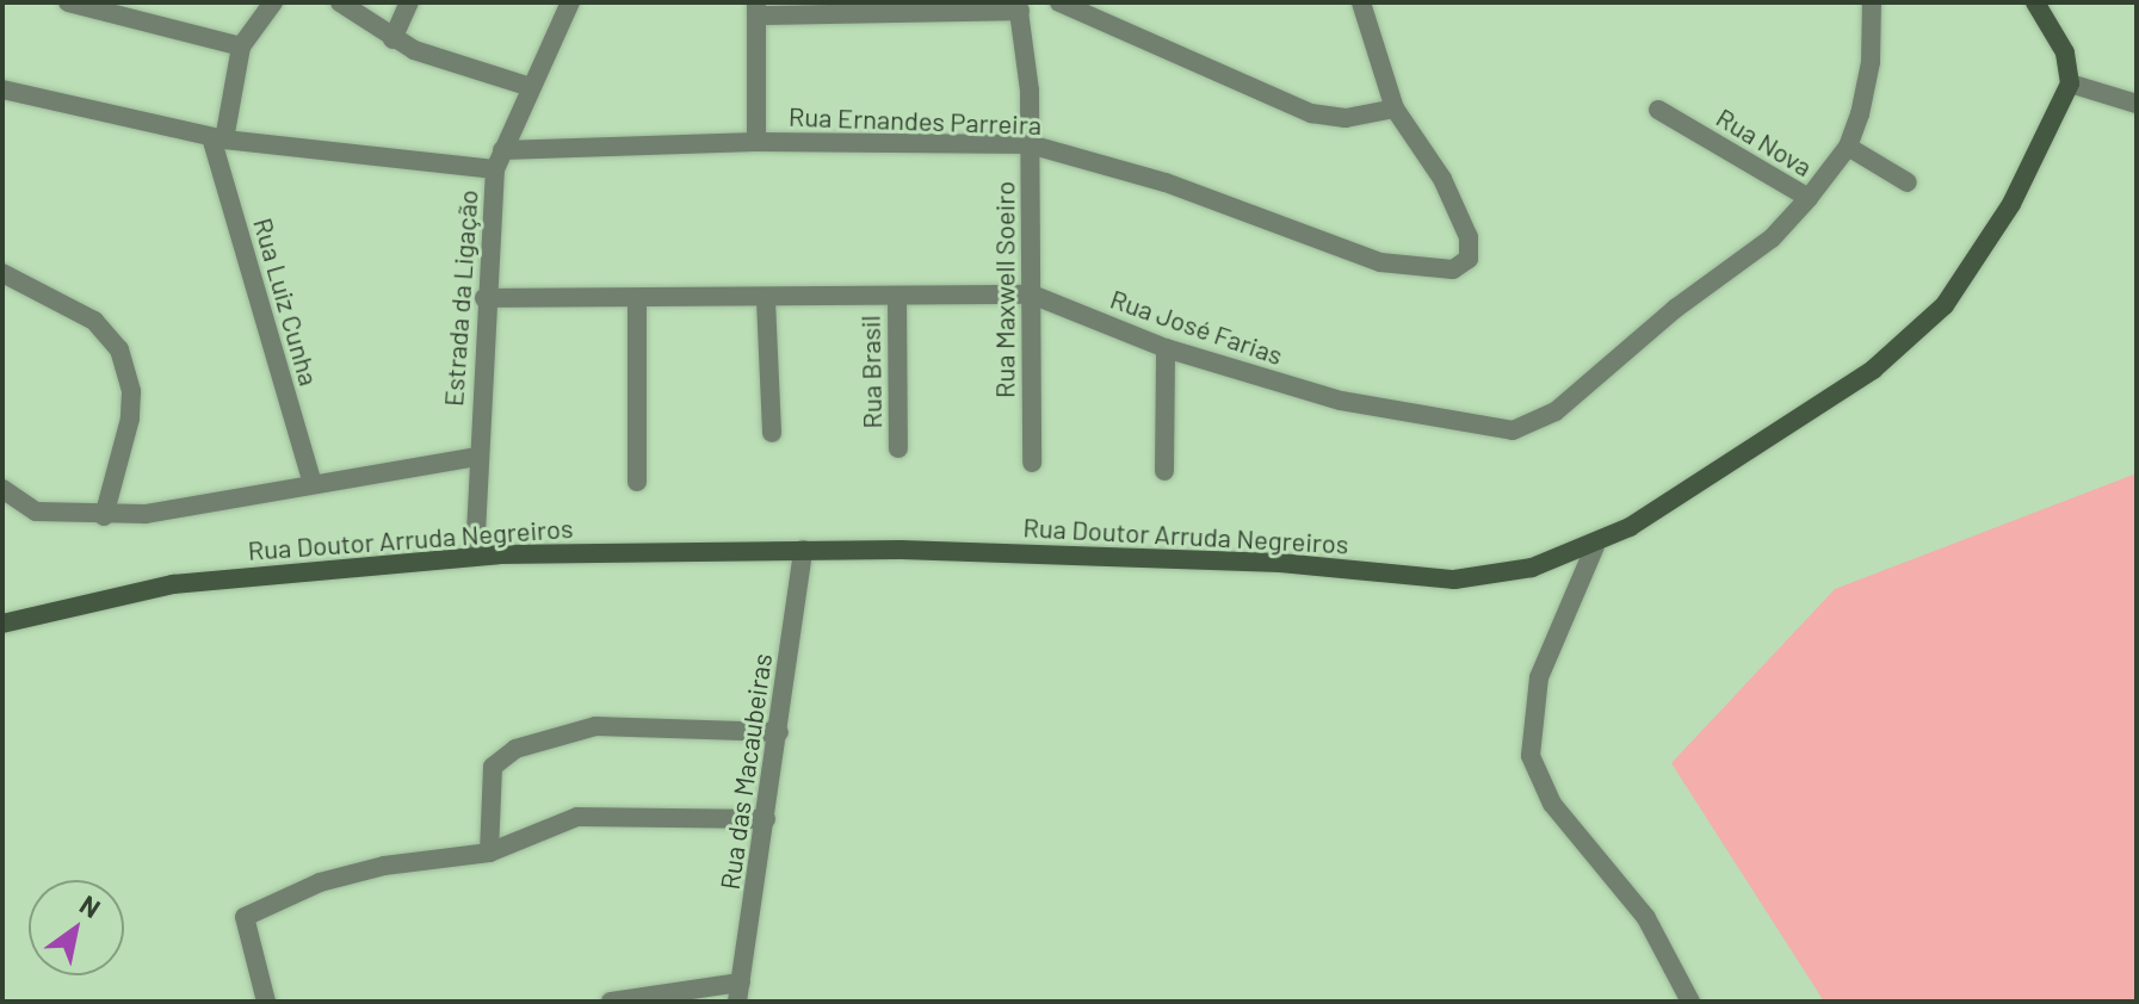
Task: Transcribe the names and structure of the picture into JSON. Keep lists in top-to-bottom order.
{
  "streets": {
    "street": [
      "Rua Ernandes Parreira",
      "Rua Nova",
      "Rua Maxwell Soeiro",
      "Estrada da Ligação",
      "Rua Luiz Cunha",
      "Rua José Farias",
      "Rua Brasil",
      "Rua Doutor Arruda Negreiros",
      "Rua das Macaubeiras"
    ]
  },
  "crossings": [
    ["Rua Ernandes Parreira", "Rua Maxwell Soeiro"],
    ["Rua Ernandes Parreira", "Estrada da Ligação"],
    ["Rua Nova", "Rua José Farias"],
    ["Rua Maxwell Soeiro", "Rua José Farias"],
    ["Estrada da Ligação", "Rua José Farias"],
    ["Estrada da Ligação", "Rua Doutor Arruda Negreiros"],
    ["Rua José Farias", "Rua Brasil"],
    ["Rua Doutor Arruda Negreiros", "Rua das Macaubeiras"]
  ],
  "north": "top right"
}
